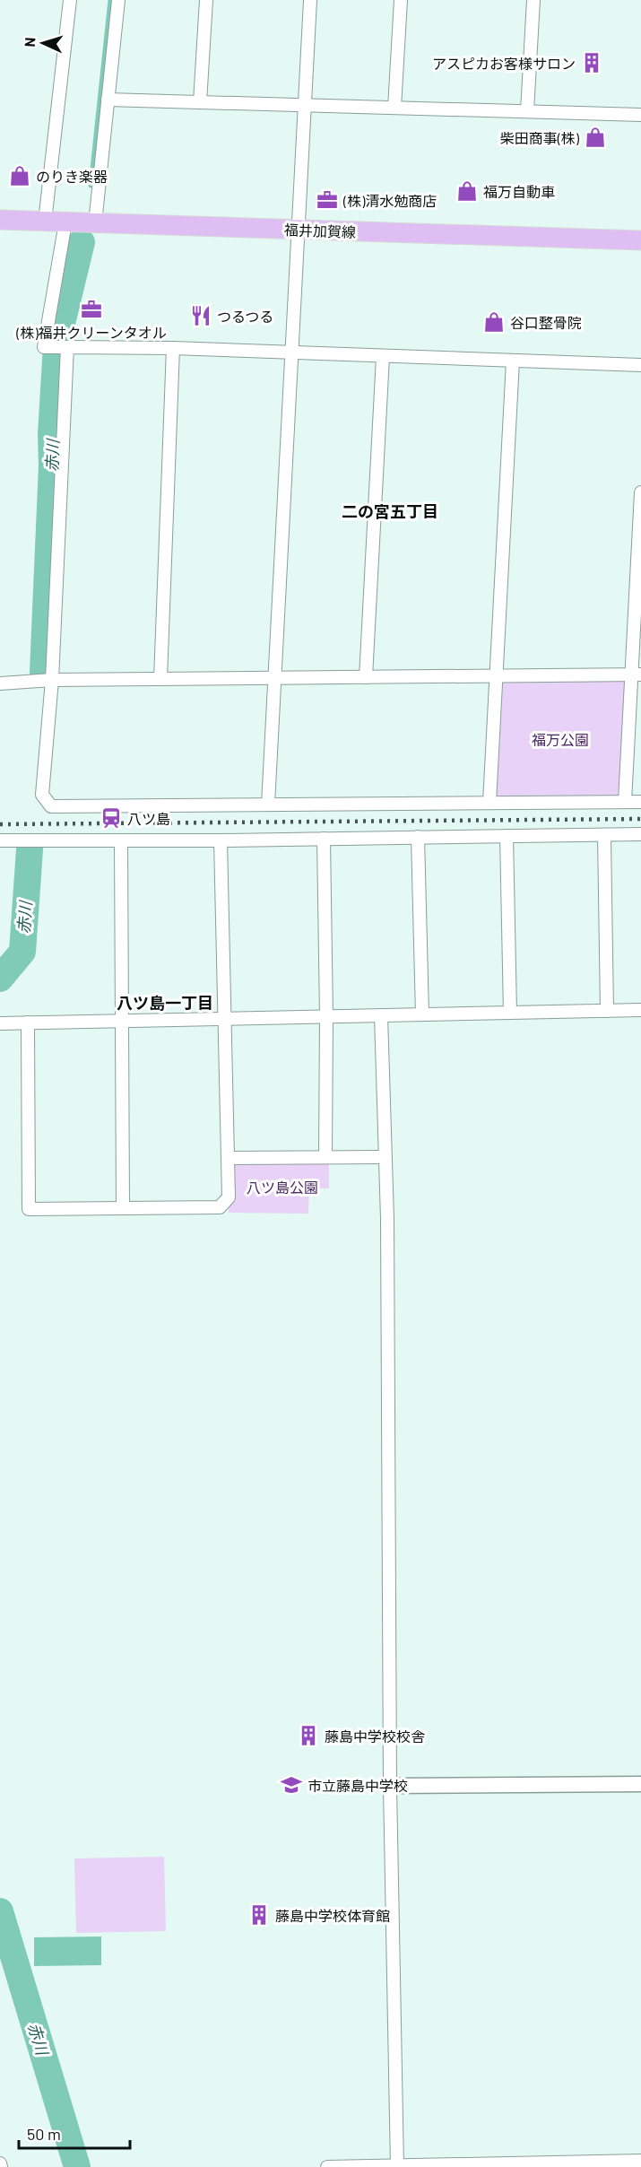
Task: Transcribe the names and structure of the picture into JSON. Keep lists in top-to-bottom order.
{
  "streets": {
    "main road": ["福井加賀線"]
  },
  "districts": ["二の宮五丁目", "八ツ島一丁目"],
  "water": ["赤川"],
  "parks": ["福万公園", "八ツ島公園"],
  "places": {
    "building": ["アスピカお客様サロン", "藤島中学校校舎", "藤島中学校体育館"],
    "shop": [
      "柴田商事(株)",
      "のりき楽器",
      "福万自動車",
      "谷口整骨院"
    ],
    "office": ["(株)清水勉商店", "(株)福井クリーンタオル"],
    "restaurant": ["つるつる"],
    "station": ["八ツ島"],
    "school or university": ["市立藤島中学校"]
  },
  "scale_bar": "50 m",
  "north": "left"
}
